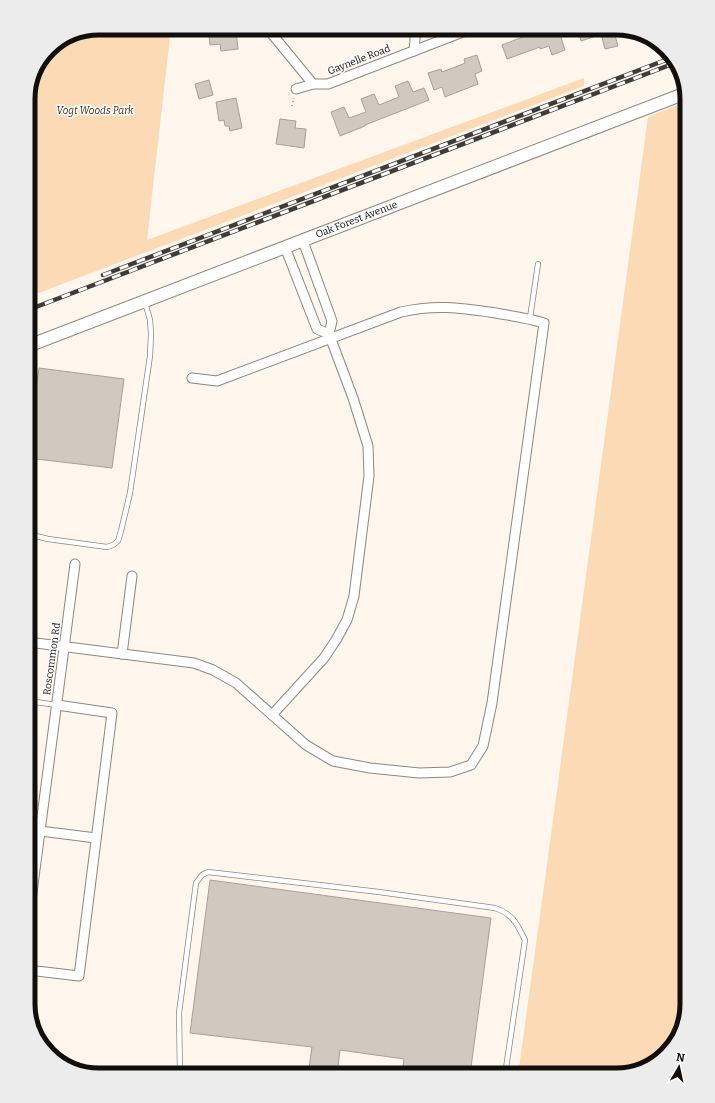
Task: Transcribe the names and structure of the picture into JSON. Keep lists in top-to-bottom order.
{
  "streets": {
    "street": ["Gaynelle Road", "Oak Forest Avenue", "Roscommon Rd"]
  },
  "parks": ["Vogt Woods Park"],
  "north": "top"
}
